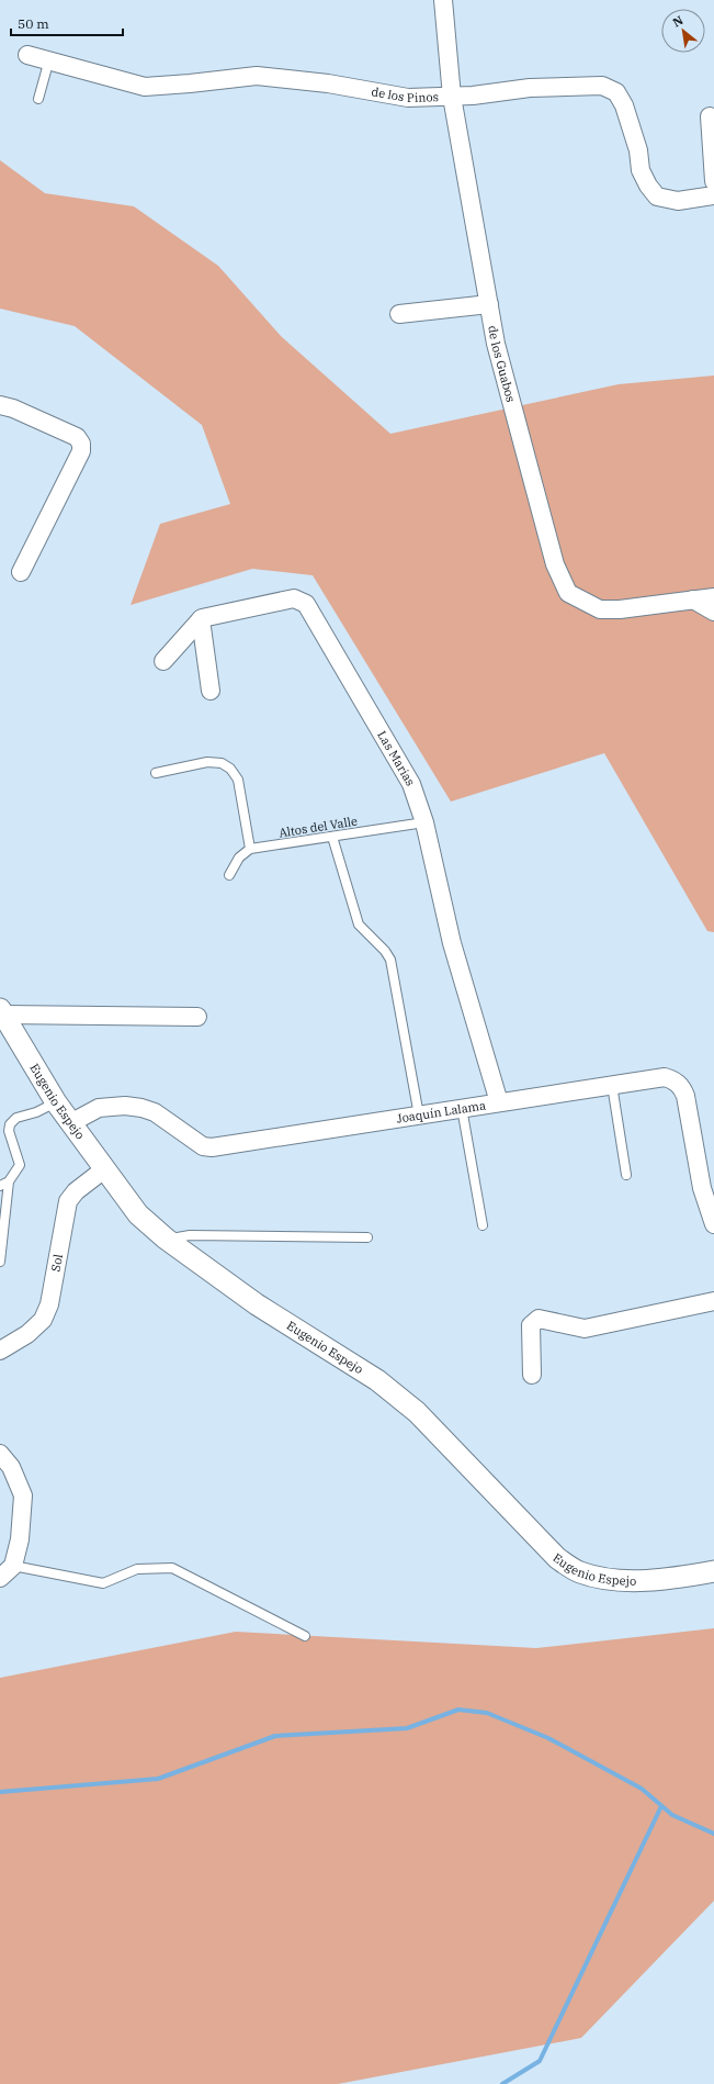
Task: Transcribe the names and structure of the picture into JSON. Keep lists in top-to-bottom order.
{
  "streets": {
    "street": [
      "de los Pinos",
      "de los Guabos",
      "Las Marias",
      "Eugenio Espejo",
      "Joaquín Lalama",
      "Sol"
    ],
    "lane": ["Altos del Valle"]
  },
  "crossings": [
    ["de los Pinos", "de los Guabos"],
    ["Las Marias", "Altos del Valle"],
    ["Las Marias", "Joaquín Lalama"],
    ["Eugenio Espejo", "Joaquín Lalama"],
    ["Eugenio Espejo", "Sol"]
  ],
  "scale_bar": "50 m",
  "north": "top left"
}
